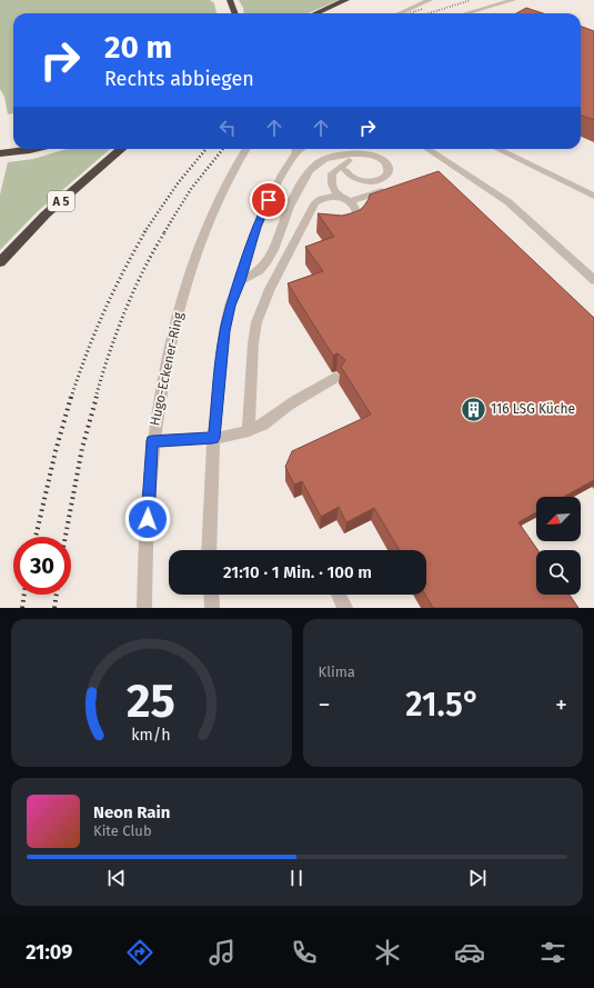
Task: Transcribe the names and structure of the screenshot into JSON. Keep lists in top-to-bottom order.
{
  "streets": {
    "highway": ["A 5"],
    "street": ["Hugo-Eckener-Ring"]
  },
  "places": {
    "building": ["116 LSG Küche"]
  },
  "north": "bottom left",
  "page": {
    "turn": ["20 m", "Rechts abbiegen"],
    "limit": "30",
    "trip": "21:10 · 1 Min. · 100 m",
    "tile": "Klima",
    "heat": ["−", "21.5°", "+"],
    "song": ["Neon Rain", "Kite Club"],
    "tabs": "21:09",
    "gauge": ["25", "km/h"]
  }
}
